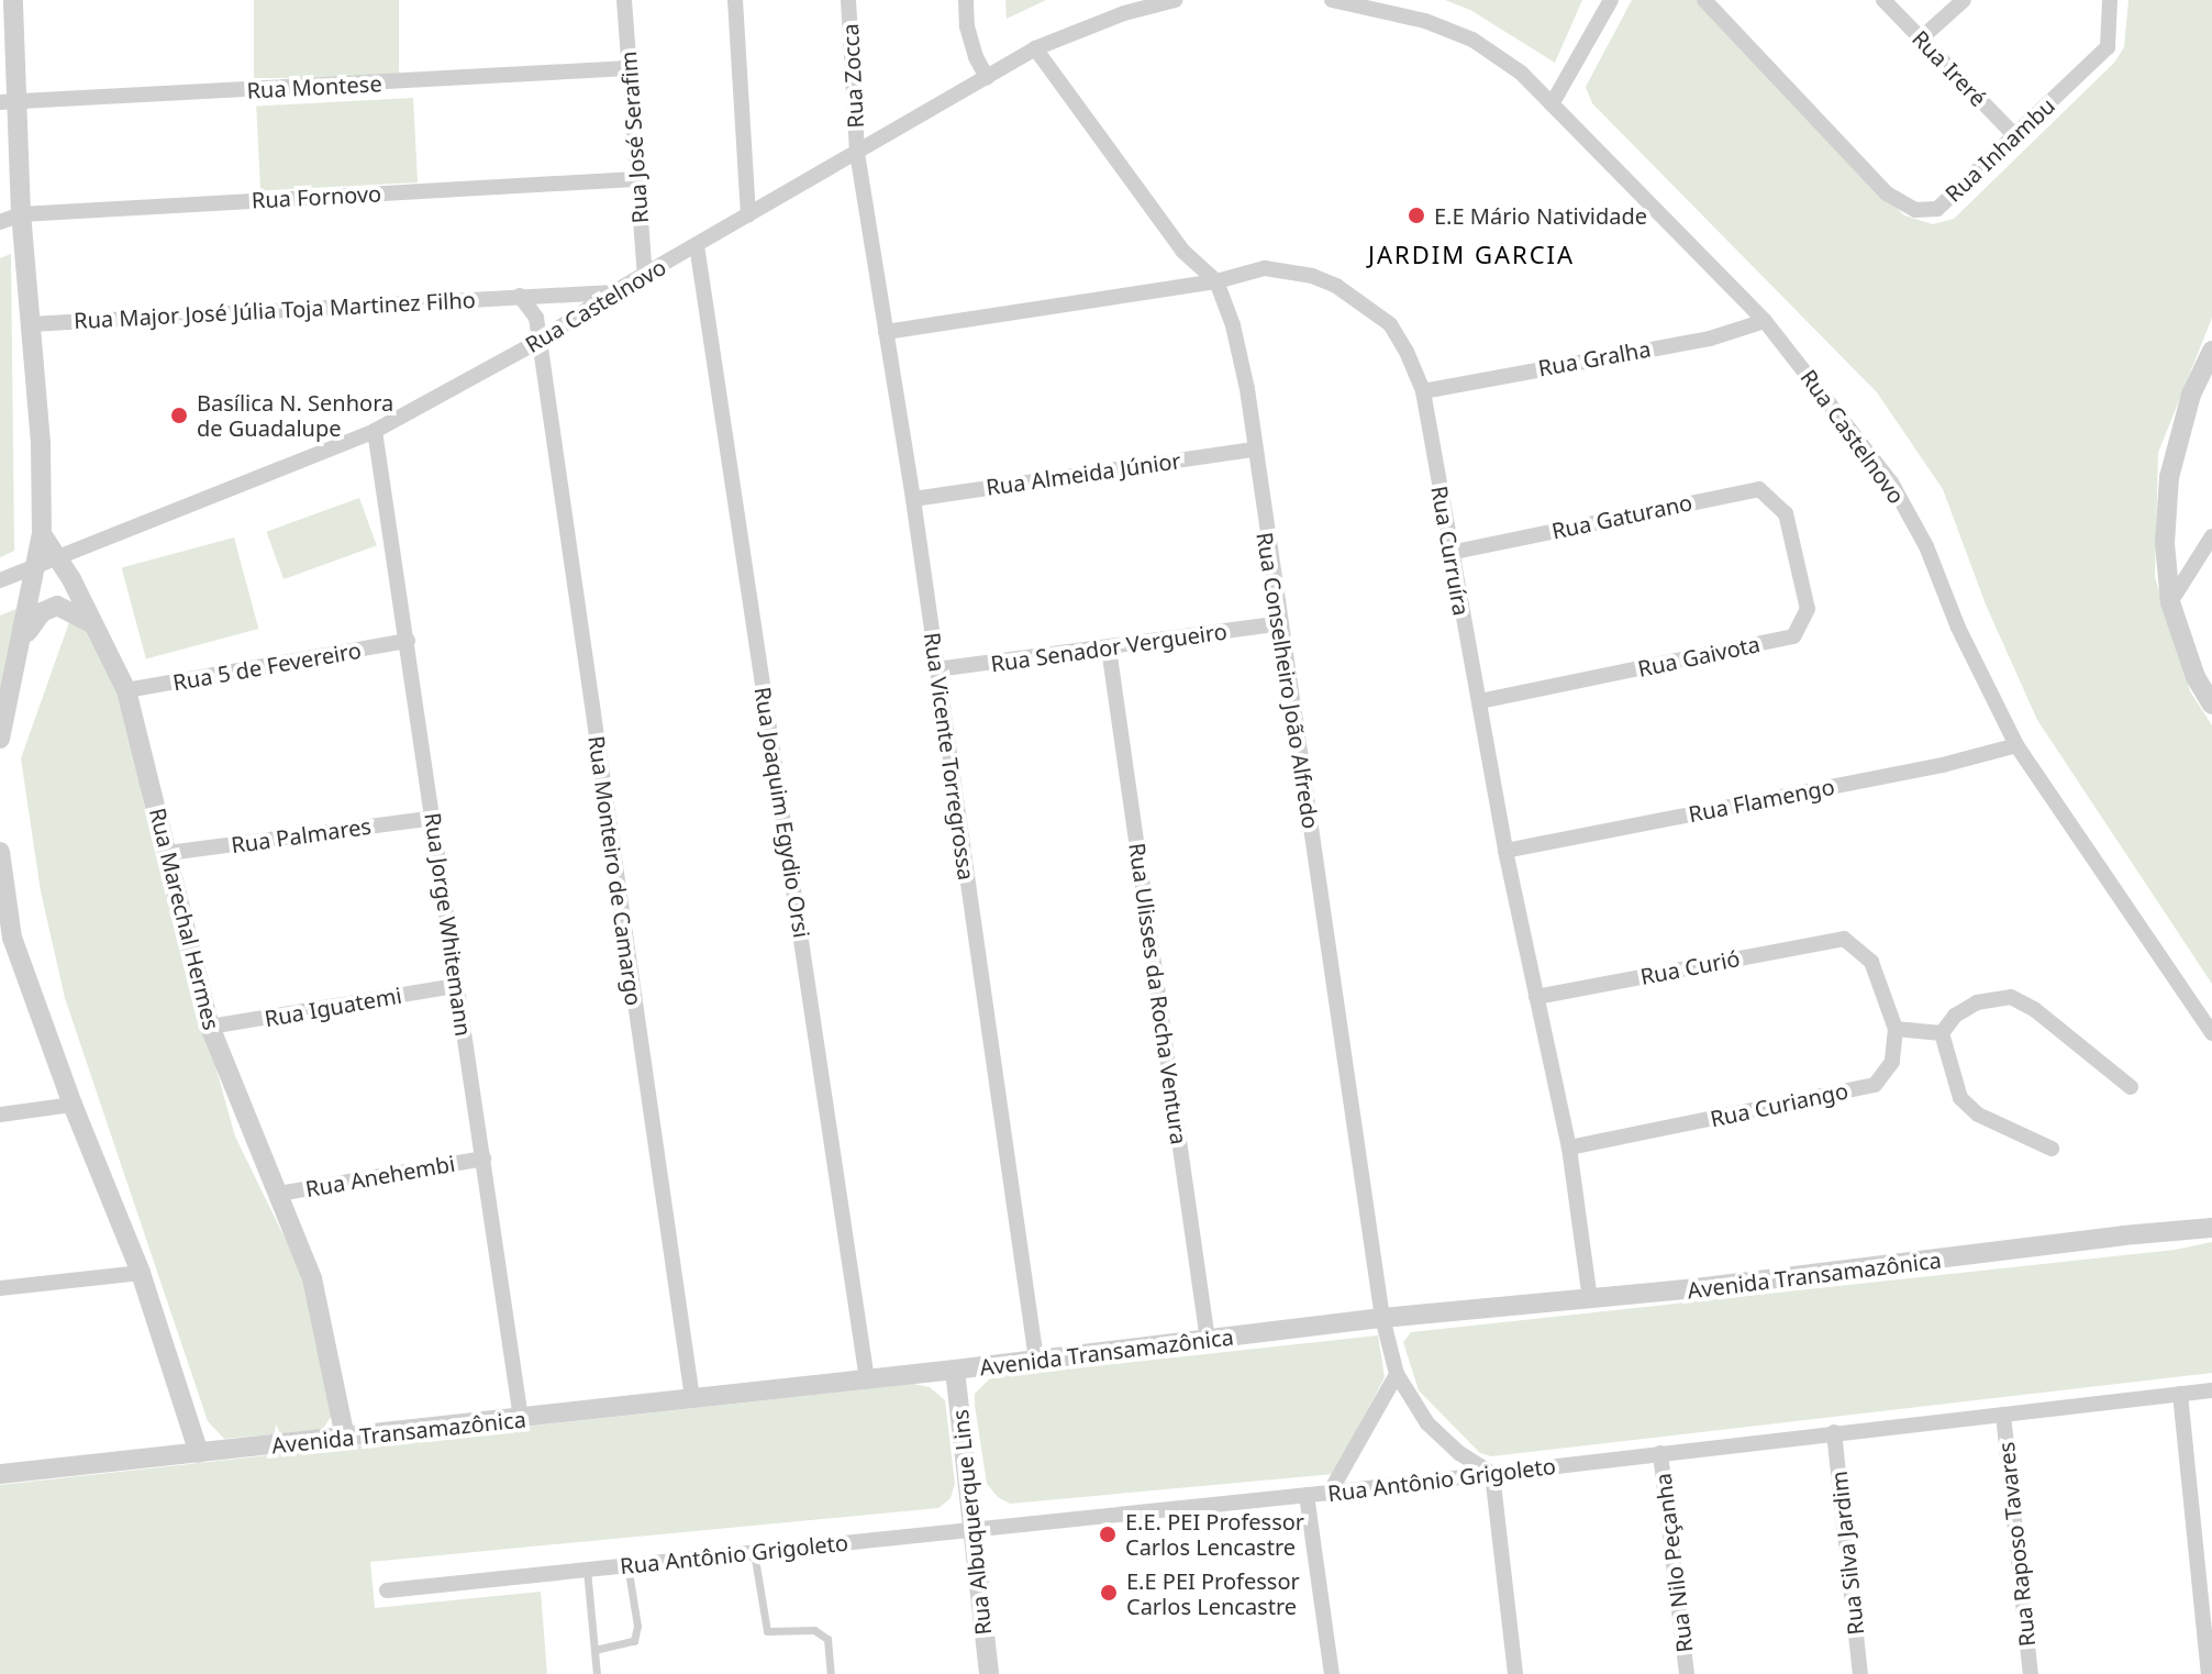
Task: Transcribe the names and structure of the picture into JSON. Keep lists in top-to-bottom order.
{
  "streets": {
    "street": [
      "Rua Ireré",
      "Rua Zocca",
      "Rua Montese",
      "Rua José Serafim",
      "Rua Inhambu",
      "Rua Fornovo",
      "Rua Castelnovo",
      "Rua Major José Júlia Toja Martinez Filho",
      "Rua Gralha",
      "Rua Almeida Júnior",
      "Rua Gaturano",
      "Rua Curruíra",
      "Rua Senador Vergueiro",
      "Rua Gaivota",
      "Rua 5 de Fevereiro",
      "Rua Conselheiro João Alfredo",
      "Rua Vicente Torregrossa",
      "Rua Flamengo",
      "Rua Joaquim Egydio Orsi",
      "Rua Palmares",
      "Rua Monteiro de Camargo",
      "Rua Marechal Hermes",
      "Rua Jorge Whitemann",
      "Rua Curió",
      "Rua Ulisses da Rocha Ventura",
      "Rua Iguatemi",
      "Rua Curiango",
      "Rua Anehembi",
      "Avenida Transamazônica",
      "Rua Antônio Grigoleto",
      "Rua Albuquerque Lins",
      "Rua Raposo Tavares",
      "Rua Silva Jardim",
      "Rua Nilo Peçanha"
    ]
  },
  "crossings": [
    ["Rua Ireré", "Rua Inhambu"],
    ["Rua Zocca", "Rua Castelnovo"],
    ["Rua Zocca", "Rua Vicente Torregrossa"],
    ["Rua Montese", "Rua José Serafim"],
    ["Rua José Serafim", "Rua Fornovo"],
    ["Rua José Serafim", "Rua Castelnovo"],
    ["Rua Castelnovo", "Rua Major José Júlia Toja Martinez Filho"],
    ["Rua Castelnovo", "Rua Gralha"],
    ["Rua Castelnovo", "Rua Vicente Torregrossa"],
    ["Rua Castelnovo", "Rua Flamengo"],
    ["Rua Castelnovo", "Rua Joaquim Egydio Orsi"],
    ["Rua Castelnovo", "Rua Monteiro de Camargo"],
    ["Rua Castelnovo", "Rua Marechal Hermes"],
    ["Rua Castelnovo", "Rua Jorge Whitemann"],
    ["Rua Gralha", "Rua Curruíra"],
    ["Rua Almeida Júnior", "Rua Conselheiro João Alfredo"],
    ["Rua Almeida Júnior", "Rua Vicente Torregrossa"],
    ["Rua Gaturano", "Rua Curruíra"],
    ["Rua Gaturano", "Rua Gaivota"],
    ["Rua Curruíra", "Rua Gaivota"],
    ["Rua Curruíra", "Rua Conselheiro João Alfredo"],
    ["Rua Curruíra", "Rua Vicente Torregrossa"],
    ["Rua Curruíra", "Rua Flamengo"],
    ["Rua Curruíra", "Rua Curió"],
    ["Rua Curruíra", "Rua Curiango"],
    ["Rua Curruíra", "Avenida Transamazônica"],
    ["Rua Senador Vergueiro", "Rua Conselheiro João Alfredo"],
    ["Rua Senador Vergueiro", "Rua Vicente Torregrossa"],
    ["Rua Senador Vergueiro", "Rua Ulisses da Rocha Ventura"],
    ["Rua 5 de Fevereiro", "Rua Marechal Hermes"],
    ["Rua 5 de Fevereiro", "Rua Jorge Whitemann"],
    ["Rua Conselheiro João Alfredo", "Avenida Transamazônica"],
    ["Rua Conselheiro João Alfredo", "Rua Antônio Grigoleto"],
    ["Rua Vicente Torregrossa", "Avenida Transamazônica"],
    ["Rua Joaquim Egydio Orsi", "Avenida Transamazônica"],
    ["Rua Palmares", "Rua Marechal Hermes"],
    ["Rua Palmares", "Rua Jorge Whitemann"],
    ["Rua Monteiro de Camargo", "Avenida Transamazônica"],
    ["Rua Marechal Hermes", "Rua Iguatemi"],
    ["Rua Marechal Hermes", "Rua Anehembi"],
    ["Rua Marechal Hermes", "Avenida Transamazônica"],
    ["Rua Jorge Whitemann", "Rua Iguatemi"],
    ["Rua Jorge Whitemann", "Rua Anehembi"],
    ["Rua Jorge Whitemann", "Avenida Transamazônica"],
    ["Rua Curió", "Rua Curiango"],
    ["Rua Ulisses da Rocha Ventura", "Avenida Transamazônica"],
    ["Avenida Transamazônica", "Rua Albuquerque Lins"],
    ["Rua Antônio Grigoleto", "Rua Albuquerque Lins"],
    ["Rua Antônio Grigoleto", "Rua Raposo Tavares"],
    ["Rua Antônio Grigoleto", "Rua Silva Jardim"],
    ["Rua Antônio Grigoleto", "Rua Nilo Peçanha"]
  ],
  "districts": ["JARDIM GARCIA"],
  "places": [
    "E.E Mário Natividade",
    "Basílica N. Senhora de Guadalupe",
    "E.E. PEI Professor Carlos Lencastre",
    "E.E PEI Professor Carlos Lencastre"
  ]
}
